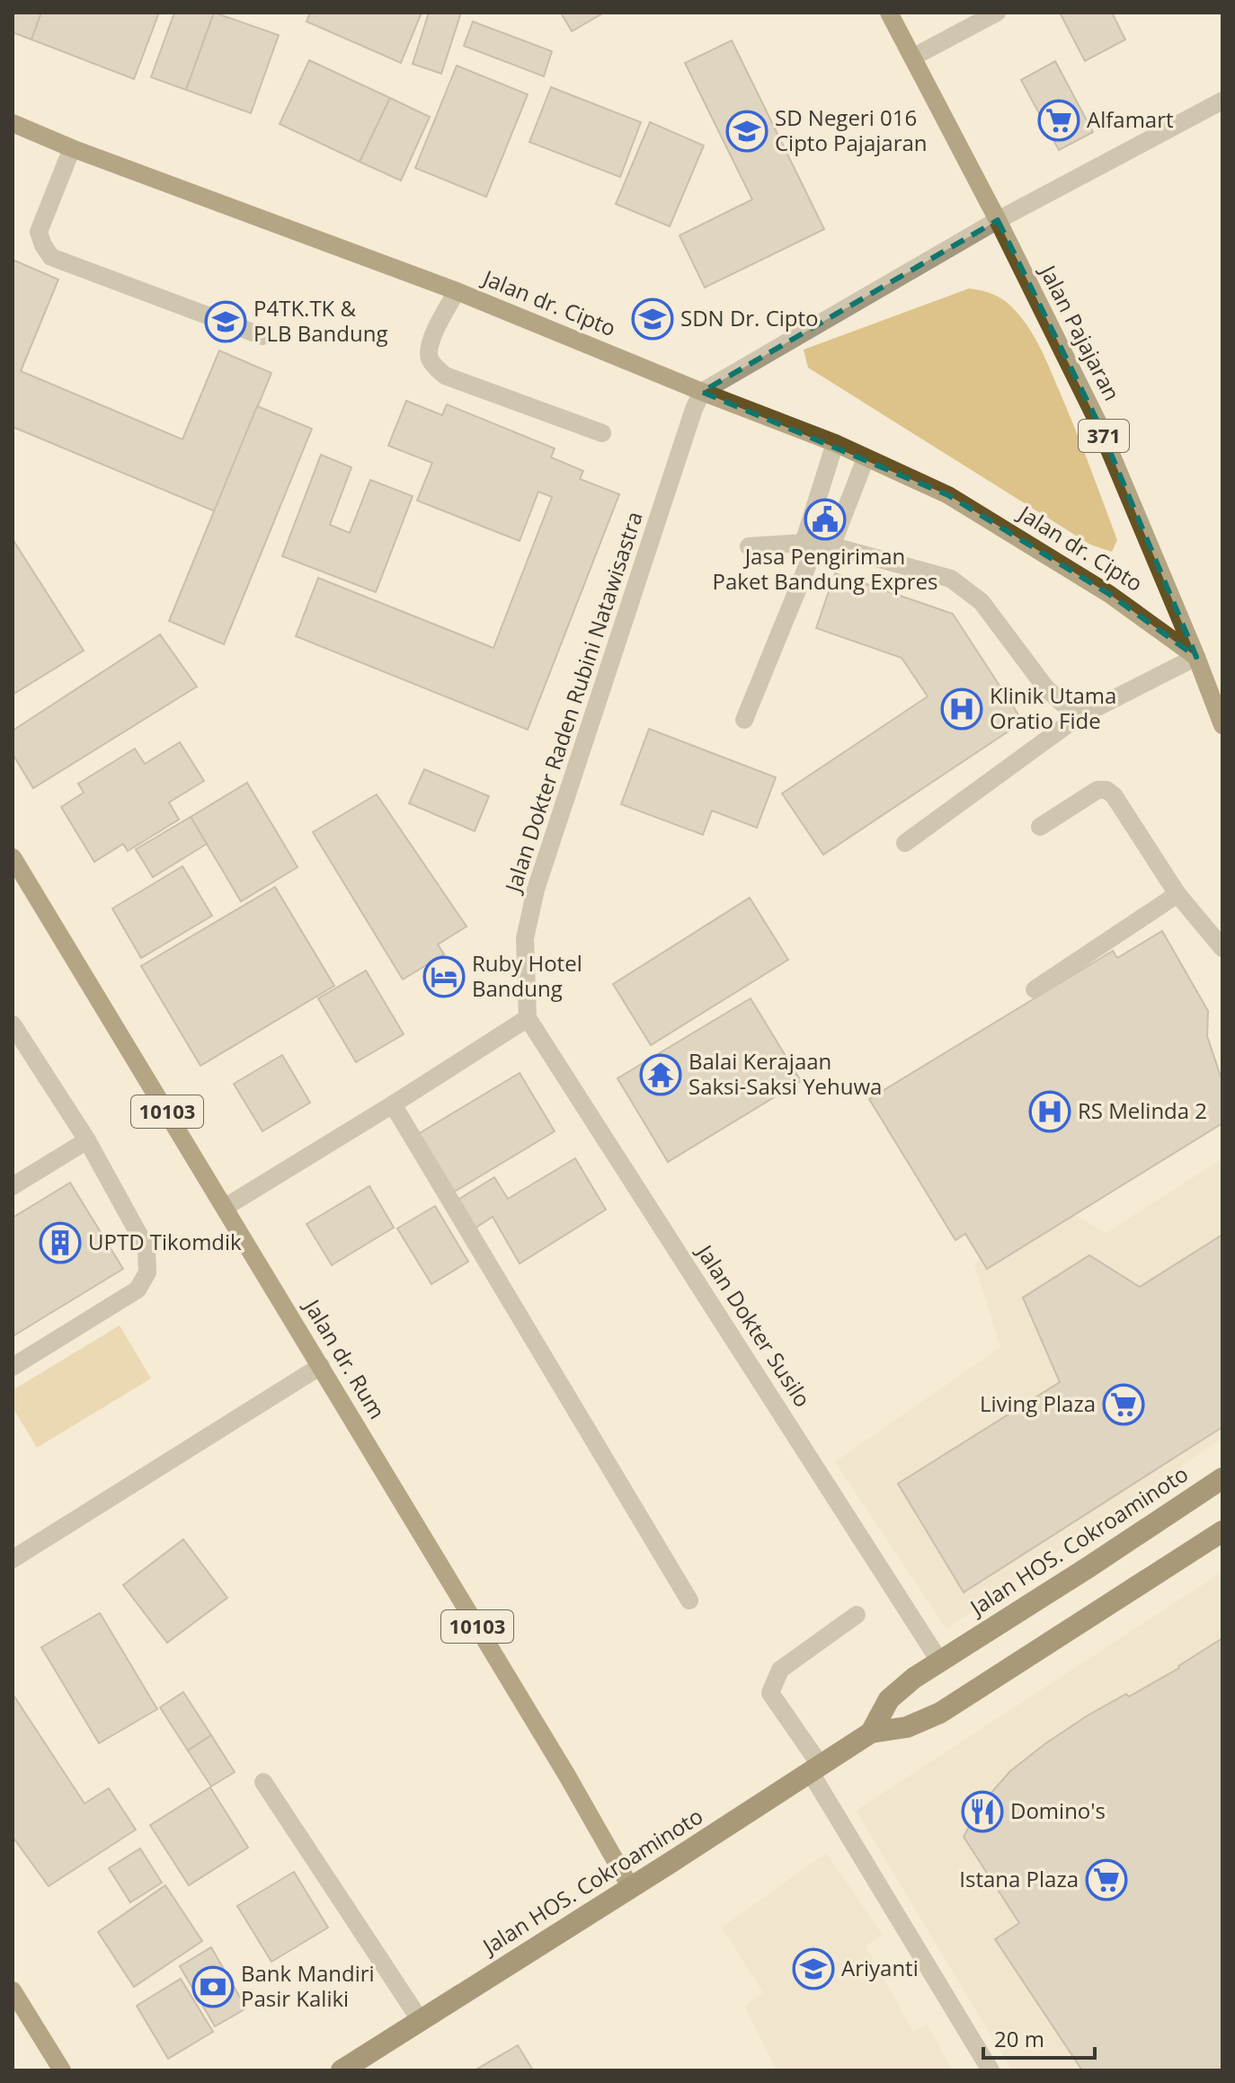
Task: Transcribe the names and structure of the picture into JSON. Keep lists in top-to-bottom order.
{
  "streets": {
    "highway": ["Jalan HOS. Cokroaminoto"],
    "main road": [
      "Jalan dr. Cipto",
      "Jalan Pajajaran",
      "371",
      "10103",
      "Jalan dr. Rum"
    ],
    "street": ["Jalan Dokter Raden Rubini Natawisastra", "Jalan Dokter Susilo"]
  },
  "crossings": [
    ["Jalan dr. Cipto", "Jalan Pajajaran"],
    ["Jalan dr. Cipto", "Jalan Dokter Raden Rubini Natawisastra"],
    ["Jalan Dokter Raden Rubini Natawisastra", "Jalan Dokter Susilo"],
    ["Jalan Dokter Susilo", "Jalan HOS. Cokroaminoto"],
    ["Jalan dr. Rum", "Jalan HOS. Cokroaminoto"]
  ],
  "places": {
    "supermarket": ["Alfamart", "Living Plaza", "Istana Plaza"],
    "school or university": [
      "SD Negeri 016 Cipto Pajajaran",
      "SDN Dr. Cipto",
      "P4TK.TK & PLB Bandung",
      "Ariyanti"
    ],
    "public building": ["Jasa Pengiriman Paket Bandung Expres"],
    "hospital": ["Klinik Utama Oratio Fide", "RS Melinda 2"],
    "hotel": ["Ruby Hotel Bandung"],
    "temple": ["Balai Kerajaan Saksi-Saksi Yehuwa"],
    "building": ["UPTD Tikomdik"],
    "restaurant": ["Domino's"],
    "bank": ["Bank Mandiri Pasir Kaliki"]
  },
  "scale_bar": "20 m"
}
